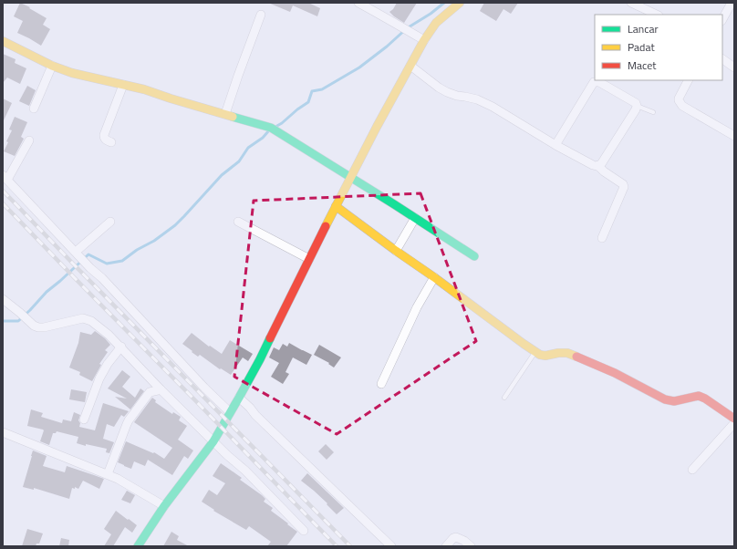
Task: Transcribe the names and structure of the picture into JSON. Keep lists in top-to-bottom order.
{
  "legend": ["Lancar", "Padat", "Macet"]
}
